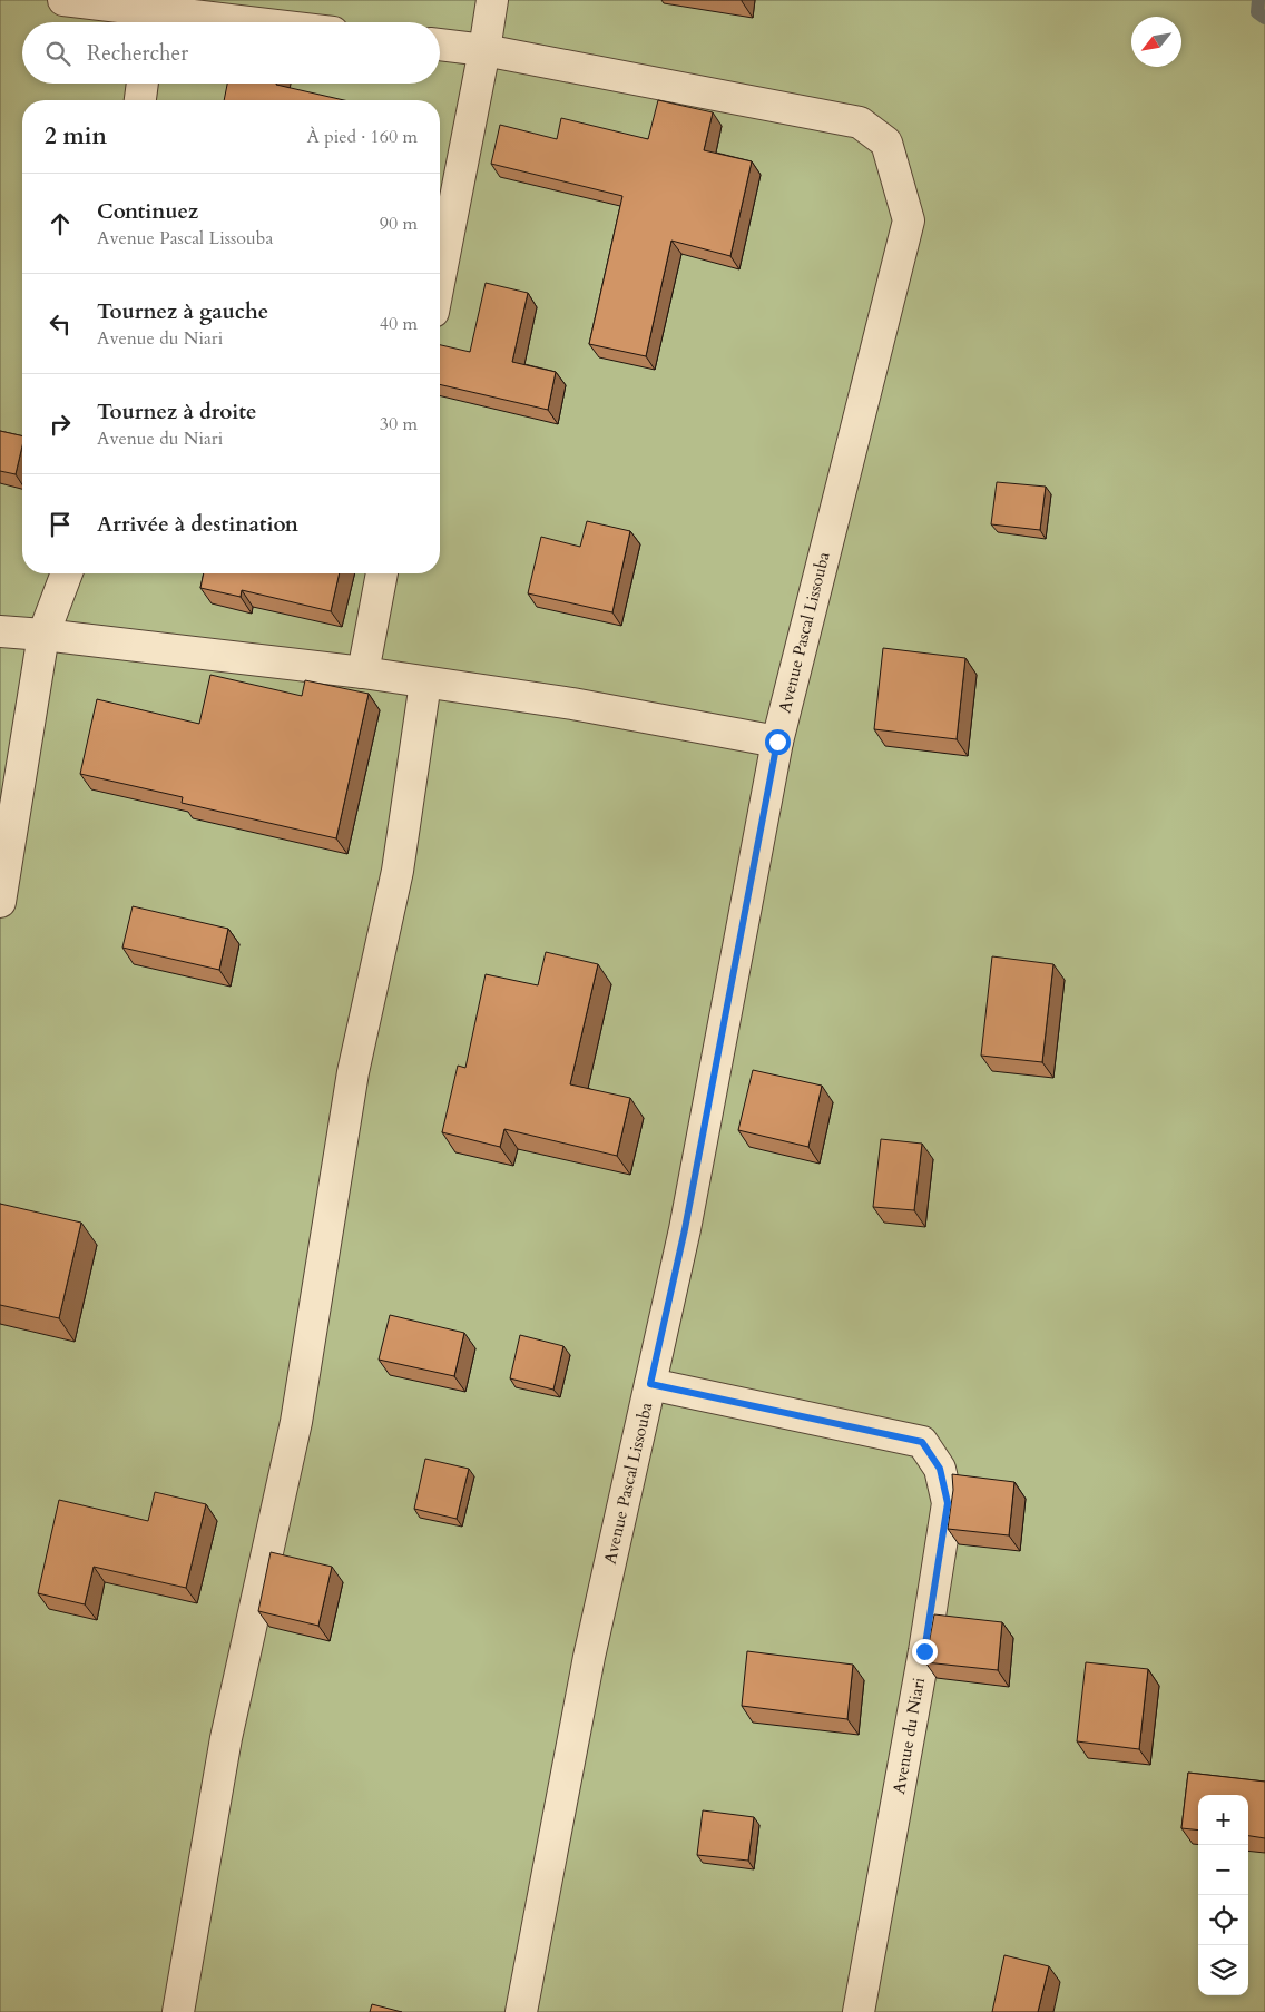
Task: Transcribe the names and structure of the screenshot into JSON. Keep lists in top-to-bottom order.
{
  "streets": {
    "street": ["Avenue Pascal Lissouba", "Avenue du Niari"]
  },
  "crossings": [
    ["Avenue Pascal Lissouba", "Avenue du Niari"]
  ],
  "north": "bottom left",
  "page": {
    "search": "Rechercher",
    "heading": ["2 min", "À pied · 160 m"],
    "list": [
      ["Continuez", "Avenue Pascal Lissouba", "90 m"],
      ["Tournez à gauche", "Avenue du Niari", "40 m"],
      ["Tournez à droite", "Avenue du Niari", "30 m"],
      "Arrivée à destination"
    ],
    "map_buttons": ["+", "−"]
  }
}
